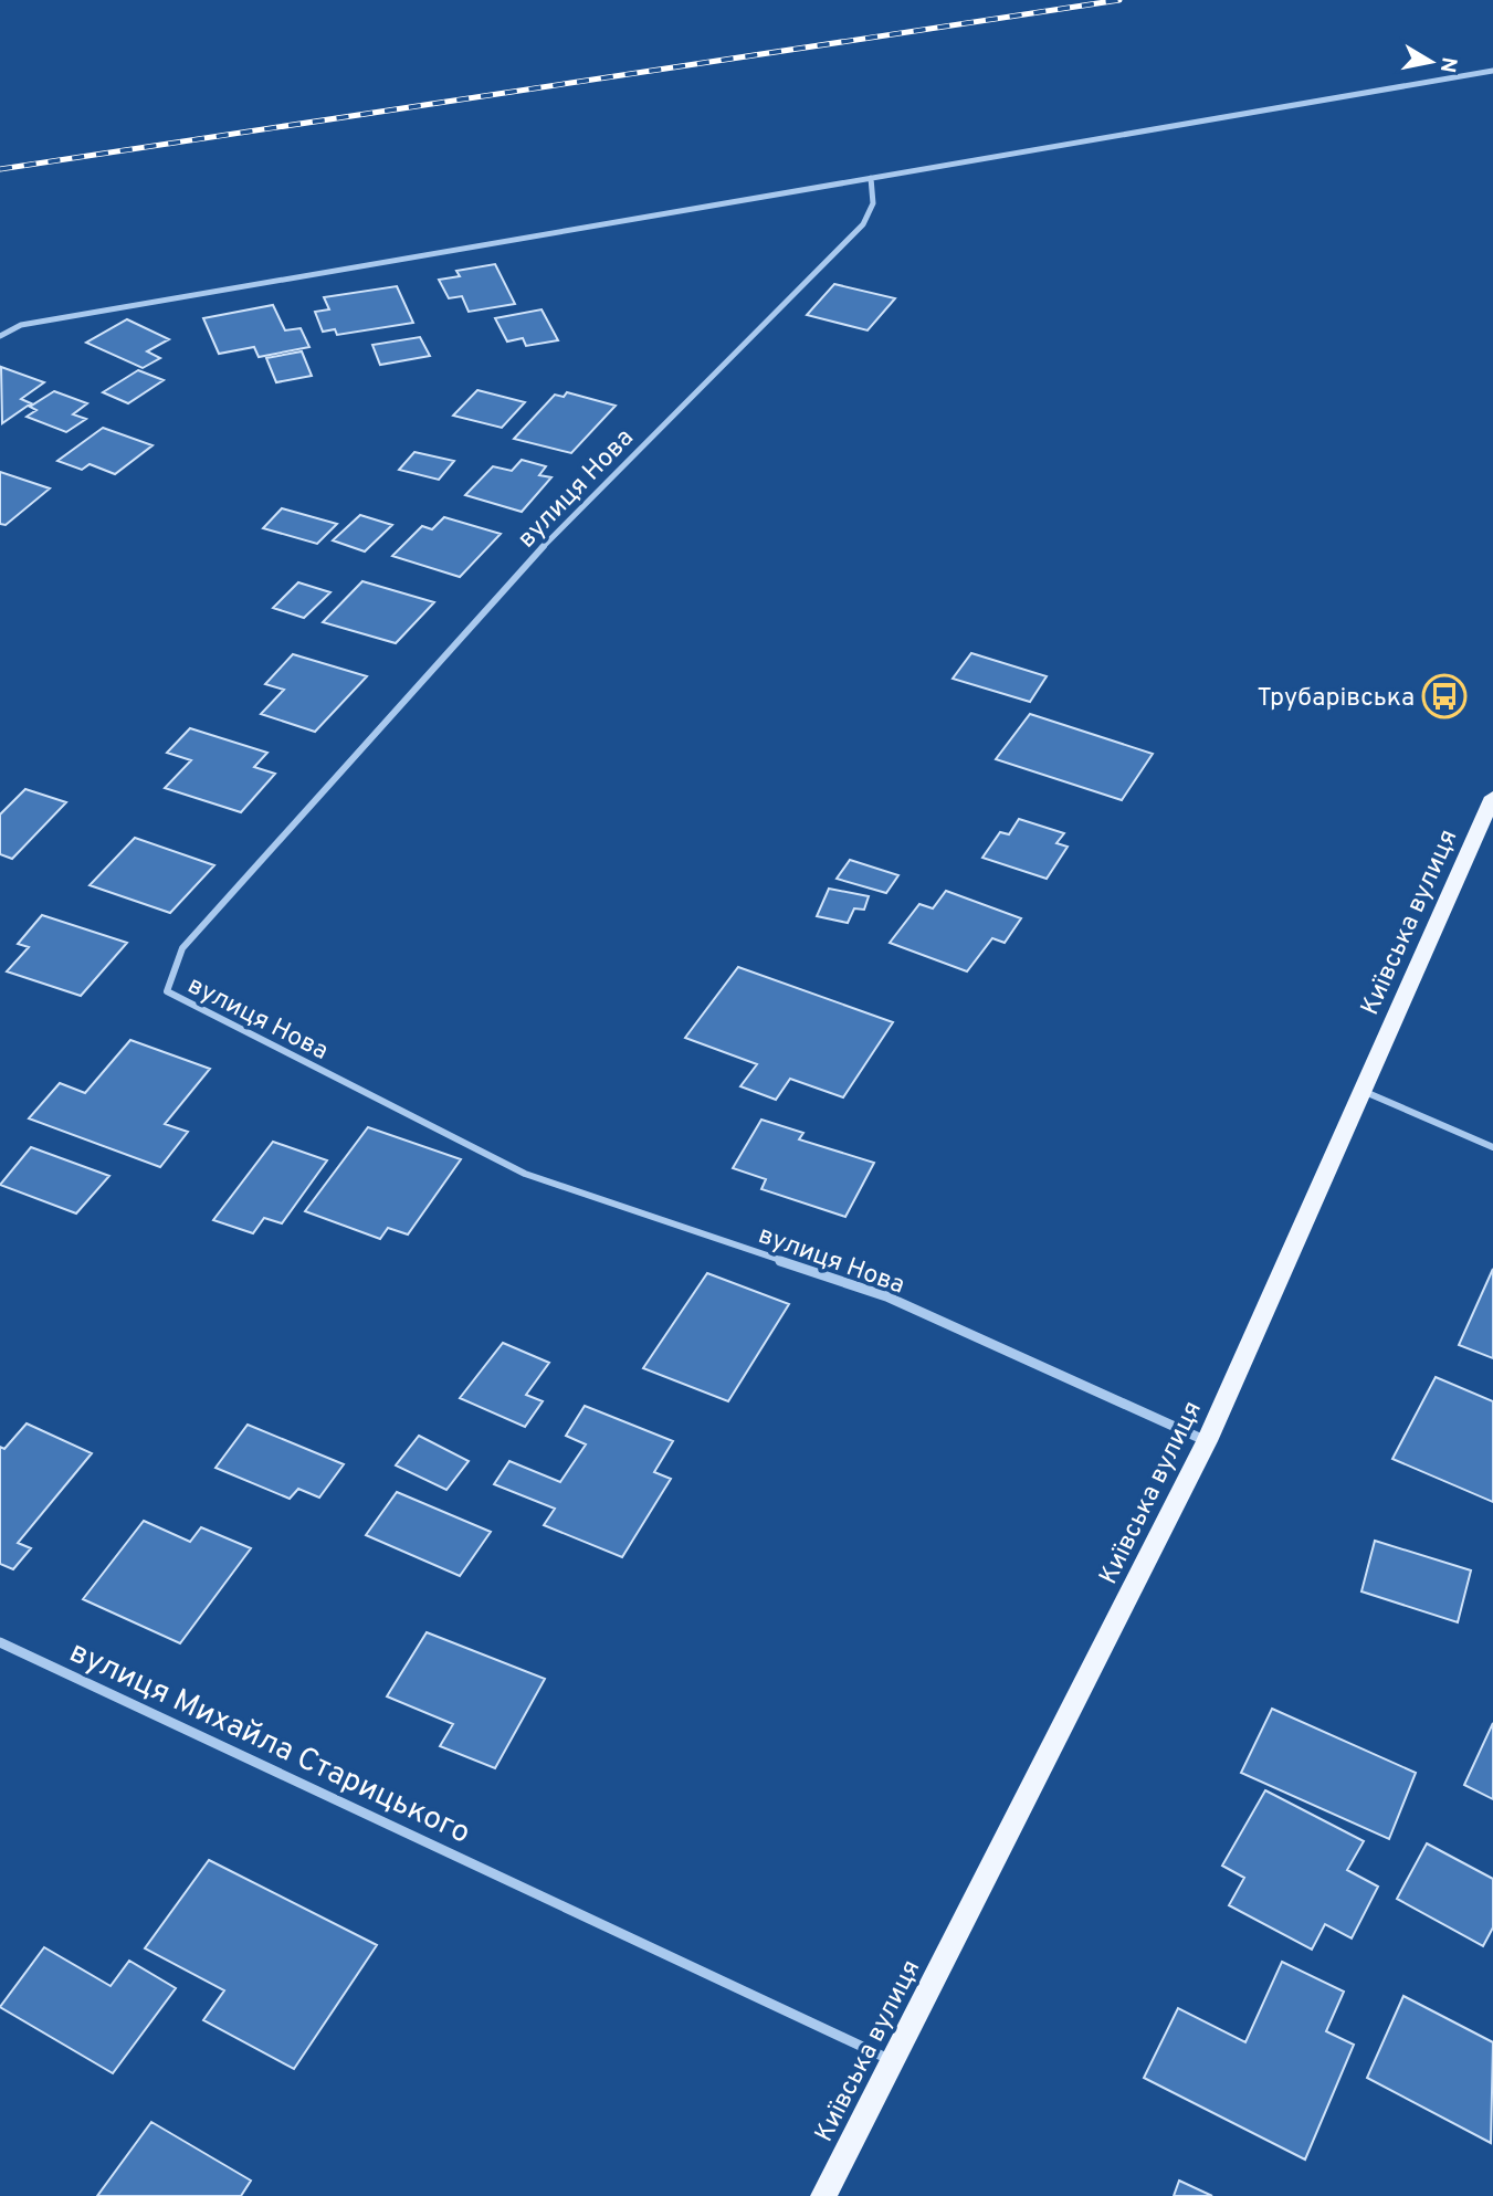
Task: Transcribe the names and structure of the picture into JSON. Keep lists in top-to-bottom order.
{
  "streets": {
    "main road": ["Київська вулиця"],
    "street": ["вулиця Нова", "вулиця Михайла Старицького"]
  },
  "crossings": [
    ["вулиця Нова", "Київська вулиця"],
    ["Київська вулиця", "вулиця Михайла Старицького"]
  ],
  "places": {
    "bus stop": ["Трубарівська"]
  },
  "north": "right"
}
